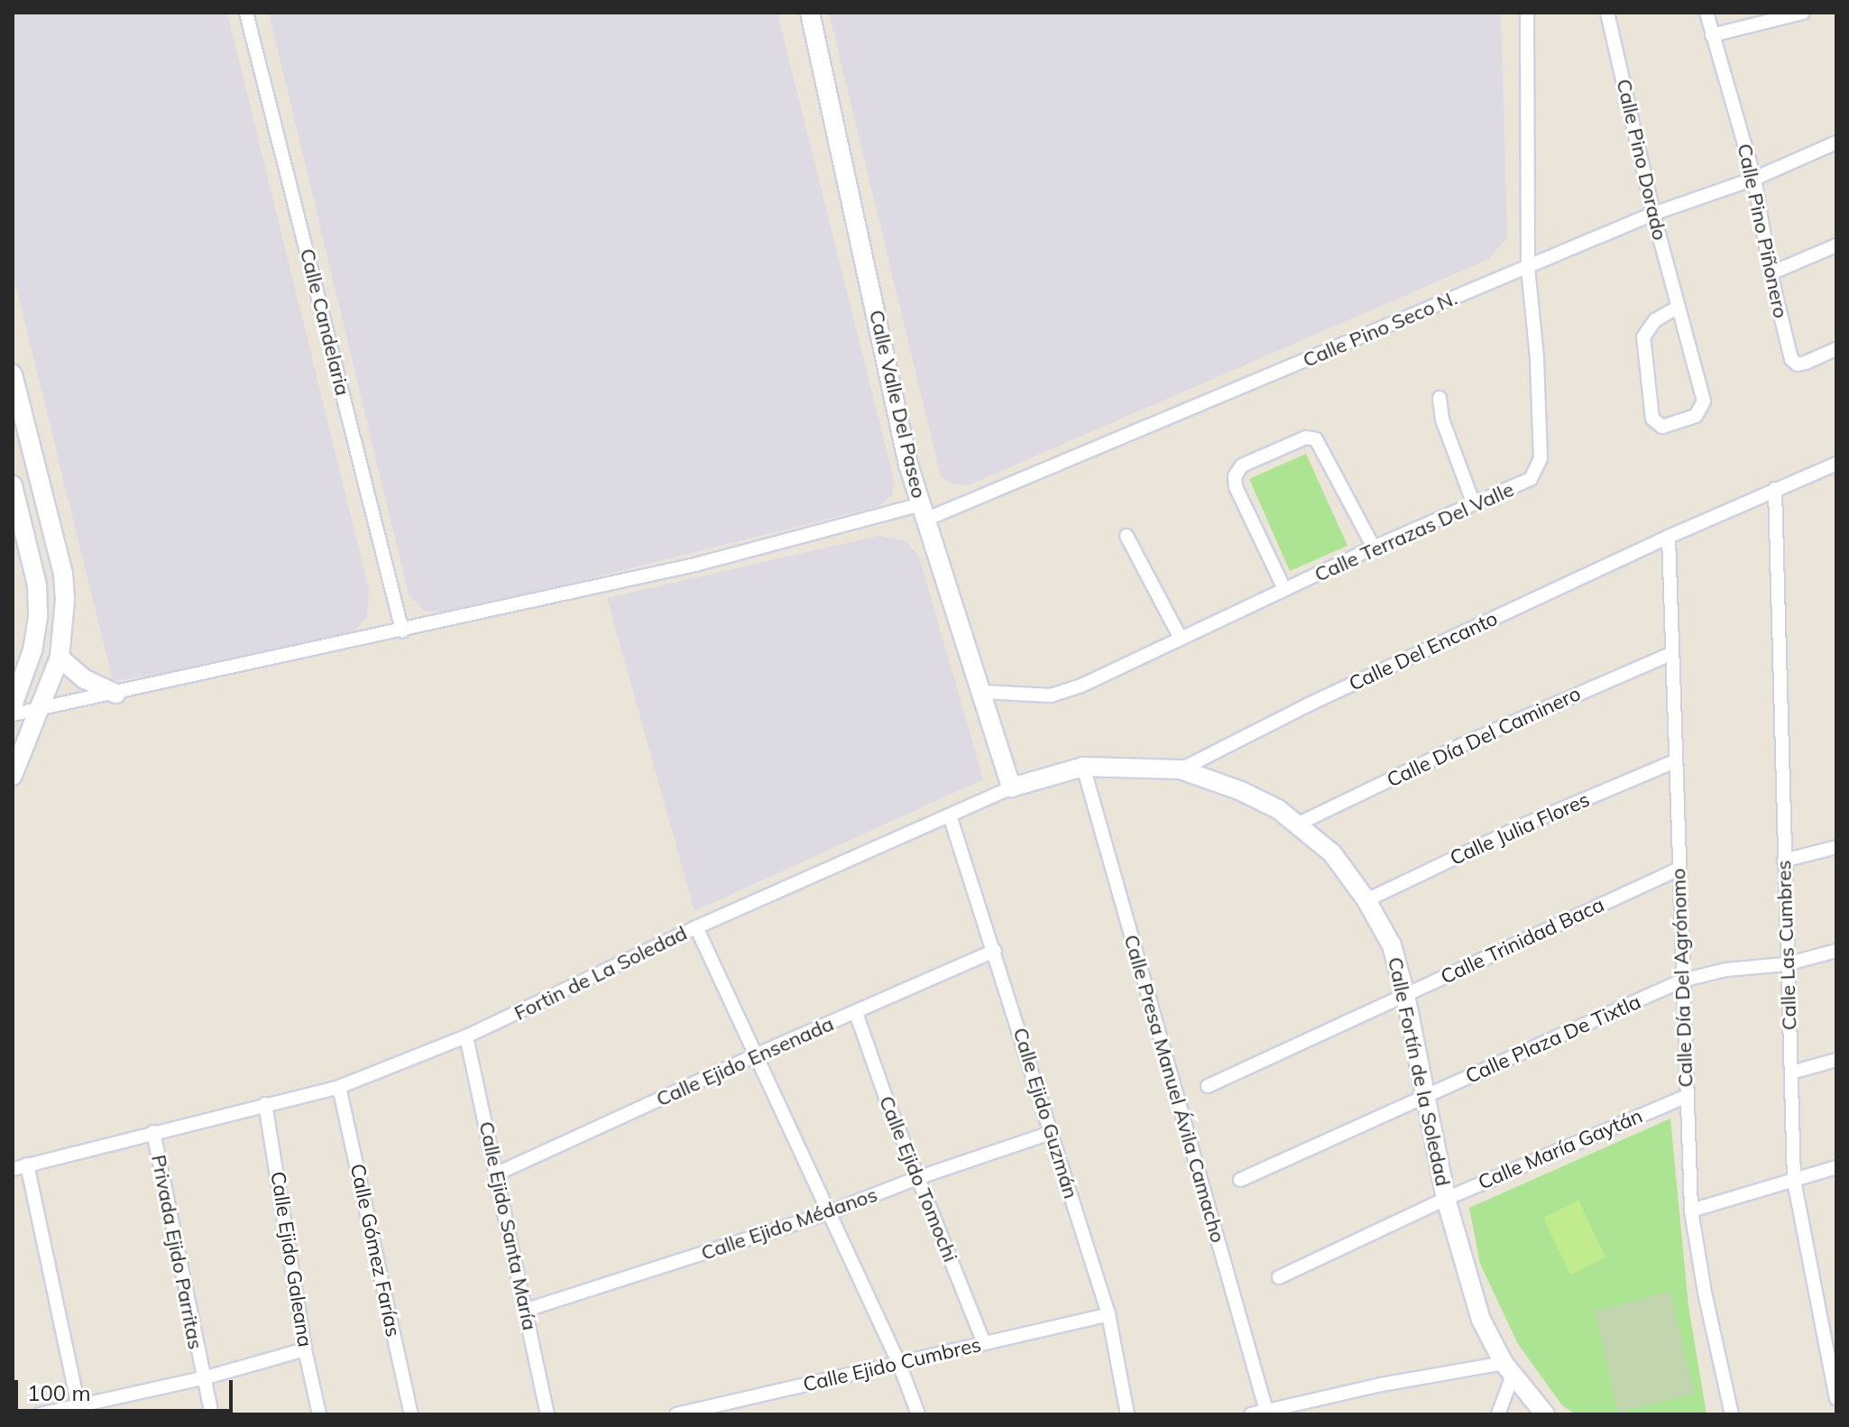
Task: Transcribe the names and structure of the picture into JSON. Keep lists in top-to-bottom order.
{
  "streets": {
    "street": [
      "Calle Pino Dorado",
      "Calle Pino Piñonero",
      "Calle Candelaria",
      "Calle Pino Seco N.",
      "Calle Valle Del Paseo",
      "Calle Terrazas Del Valle",
      "Calle Del Encanto",
      "Calle Día Del Caminero",
      "Calle Julia Flores",
      "Calle Trinidad Baca",
      "Calle Las Cumbres",
      "Fortin de La Soledad",
      "Calle Día Del Agrónomo",
      "Calle Plaza De Tixtla",
      "Calle Ejido Ensenada",
      "Calle Fortín de la Soledad",
      "Calle Presa Manuel Ávila Camacho",
      "Calle Ejido Guzmán",
      "Calle María Gaytán",
      "Calle Ejido Tomochi",
      "Calle Ejido Médanos",
      "Calle Ejido Santa María",
      "Calle Gómez Farías",
      "Privada Ejido Parritas",
      "Calle Ejido Galeana",
      "Calle Ejido Cumbres"
    ]
  },
  "crossings": [
    ["Calle Pino Dorado", "Calle Pino Seco N."],
    ["Calle Pino Piñonero", "Calle Pino Seco N."],
    ["Calle Candelaria", "Calle Pino Seco N."],
    ["Calle Pino Seco N.", "Calle Valle Del Paseo"],
    ["Calle Pino Seco N.", "Calle Terrazas Del Valle"],
    ["Calle Valle Del Paseo", "Calle Terrazas Del Valle"],
    ["Calle Valle Del Paseo", "Fortin de La Soledad"],
    ["Calle Del Encanto", "Calle Las Cumbres"],
    ["Calle Del Encanto", "Fortin de La Soledad"],
    ["Calle Del Encanto", "Calle Día Del Agrónomo"],
    ["Calle Del Encanto", "Calle Fortín de la Soledad"],
    ["Calle Día Del Caminero", "Calle Día Del Agrónomo"],
    ["Calle Día Del Caminero", "Calle Fortín de la Soledad"],
    ["Calle Julia Flores", "Calle Día Del Agrónomo"],
    ["Calle Julia Flores", "Calle Fortín de la Soledad"],
    ["Calle Trinidad Baca", "Calle Día Del Agrónomo"],
    ["Calle Trinidad Baca", "Calle Fortín de la Soledad"],
    ["Calle Las Cumbres", "Calle Plaza De Tixtla"],
    ["Fortin de La Soledad", "Calle Fortín de la Soledad"],
    ["Fortin de La Soledad", "Calle Presa Manuel Ávila Camacho"],
    ["Fortin de La Soledad", "Calle Ejido Guzmán"],
    ["Fortin de La Soledad", "Calle Ejido Santa María"],
    ["Fortin de La Soledad", "Calle Gómez Farías"],
    ["Fortin de La Soledad", "Privada Ejido Parritas"],
    ["Fortin de La Soledad", "Calle Ejido Galeana"],
    ["Calle Día Del Agrónomo", "Calle Plaza De Tixtla"],
    ["Calle Día Del Agrónomo", "Calle María Gaytán"],
    ["Calle Plaza De Tixtla", "Calle Fortín de la Soledad"],
    ["Calle Ejido Ensenada", "Calle Ejido Guzmán"],
    ["Calle Ejido Ensenada", "Calle Ejido Tomochi"],
    ["Calle Ejido Ensenada", "Calle Ejido Santa María"],
    ["Calle Fortín de la Soledad", "Calle María Gaytán"],
    ["Calle Ejido Guzmán", "Calle Ejido Médanos"],
    ["Calle Ejido Guzmán", "Calle Ejido Cumbres"],
    ["Calle Ejido Tomochi", "Calle Ejido Médanos"],
    ["Calle Ejido Tomochi", "Calle Ejido Cumbres"],
    ["Calle Ejido Médanos", "Calle Ejido Santa María"]
  ],
  "scale_bar": "100 m"
}
